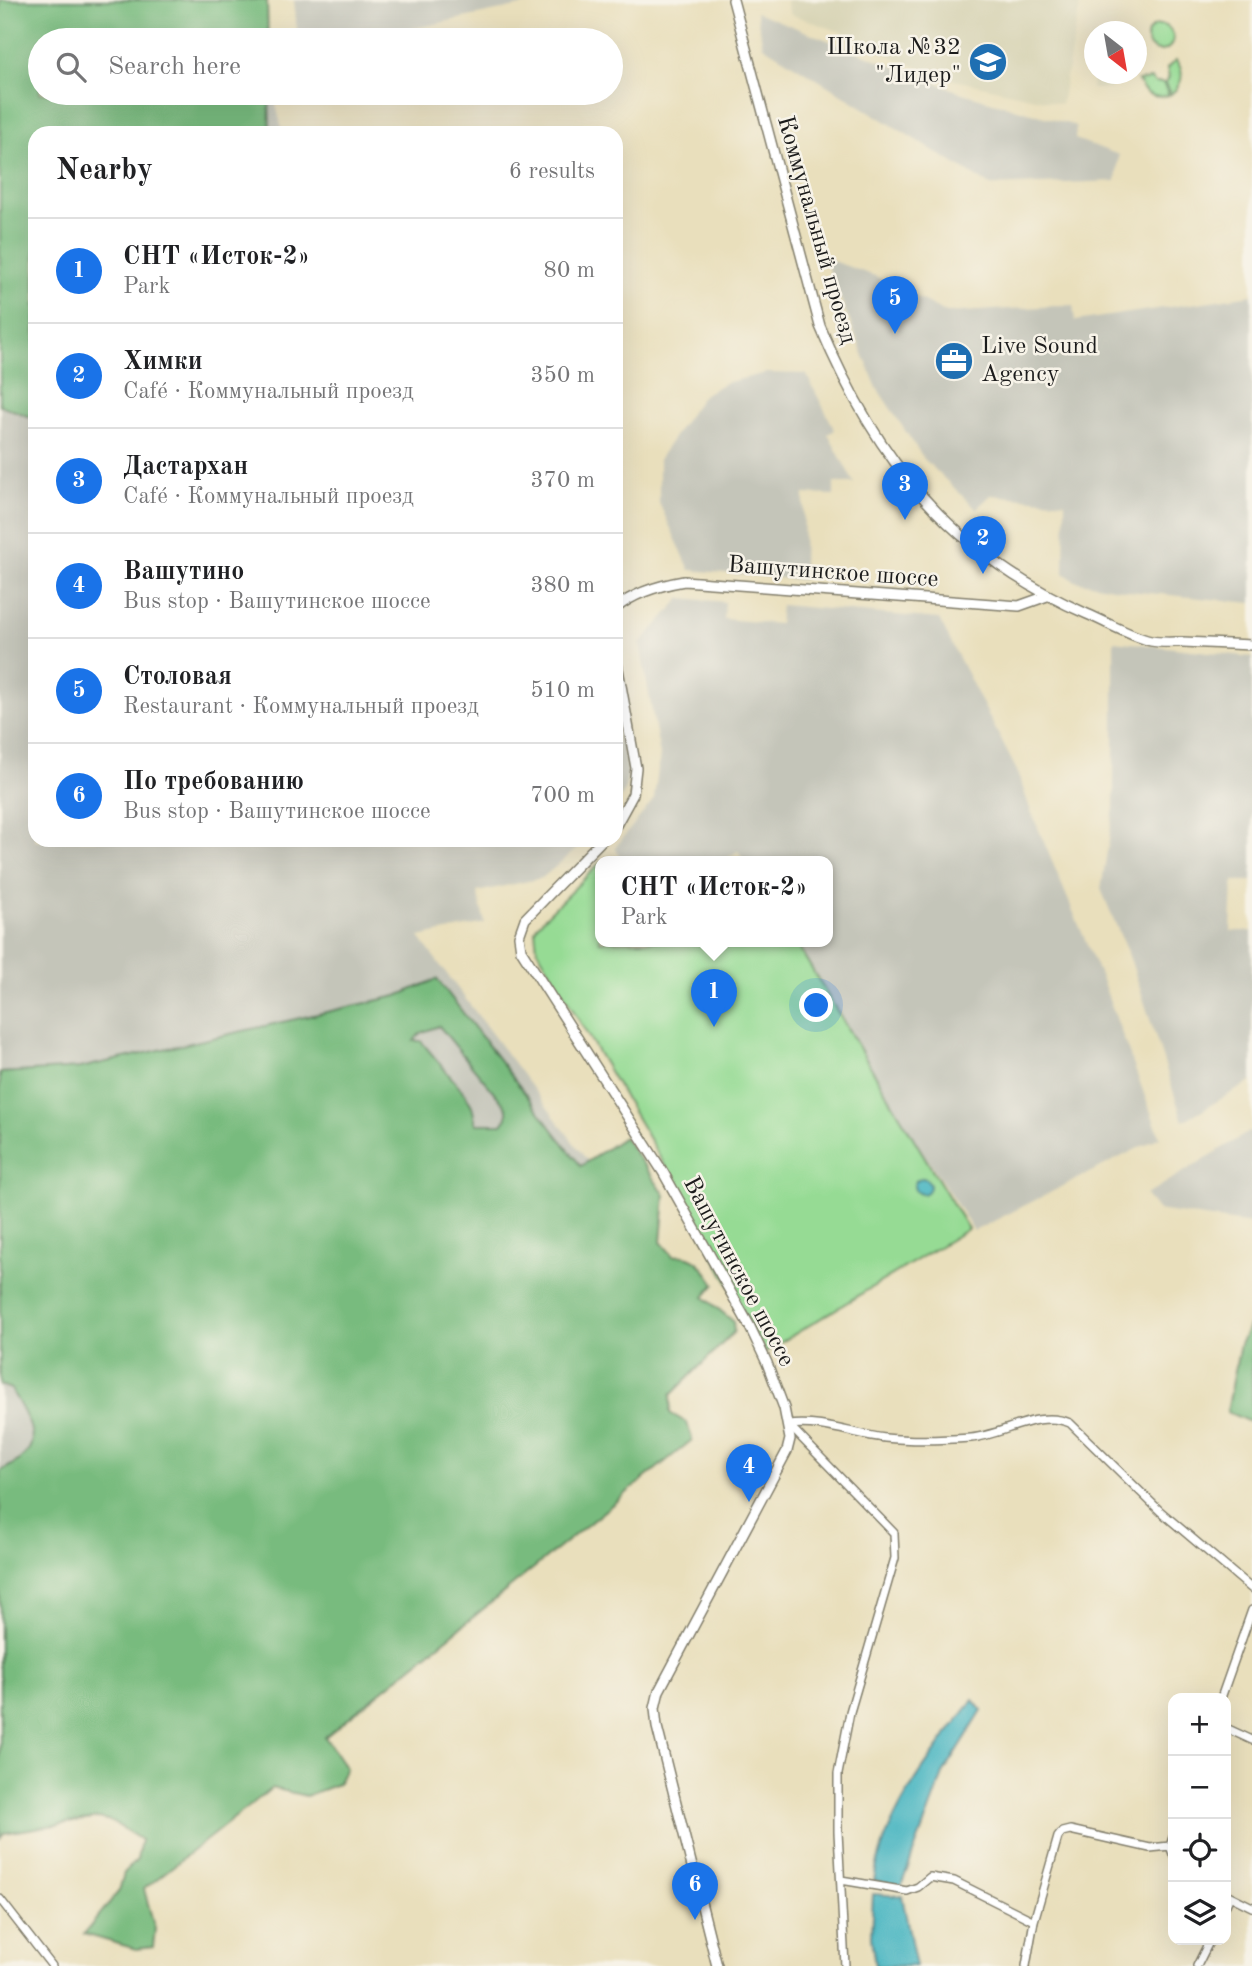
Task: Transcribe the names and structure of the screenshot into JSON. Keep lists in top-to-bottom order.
{
  "streets": {
    "street": ["Коммунальный проезд", "Вашутинское шоссе"]
  },
  "crossings": [
    ["Коммунальный проезд", "Вашутинское шоссе"]
  ],
  "places": {
    "school or university": ["Школа №32 \"Лидер\""],
    "office": ["Live Sound Agency"]
  },
  "north": "bottom right",
  "page": {
    "search": "Search here",
    "heading": ["Nearby", "6 results"],
    "list": [
      {
        "mark": "1",
        "name": "СНТ «Исток-2»",
        "note": "Park",
        "value": "80 m"
      },
      {
        "mark": "2",
        "name": "Химки",
        "note": "Café · Коммунальный проезд",
        "value": "350 m"
      },
      {
        "mark": "3",
        "name": "Дастархан",
        "note": "Café · Коммунальный проезд",
        "value": "370 m"
      },
      {
        "mark": "4",
        "name": "Вашутино",
        "note": "Bus stop · Вашутинское шоссе",
        "value": "380 m"
      },
      {
        "mark": "5",
        "name": "Столовая",
        "note": "Restaurant · Коммунальный проезд",
        "value": "510 m"
      },
      {
        "mark": "6",
        "name": "По требованию",
        "note": "Bus stop · Вашутинское шоссе",
        "value": "700 m"
      }
    ],
    "pins": [
      "5",
      "3",
      "2",
      "1",
      "4",
      "6"
    ],
    "popup": ["СНТ «Исток-2»", "Park"],
    "map_buttons": ["+", "−"]
  }
}
